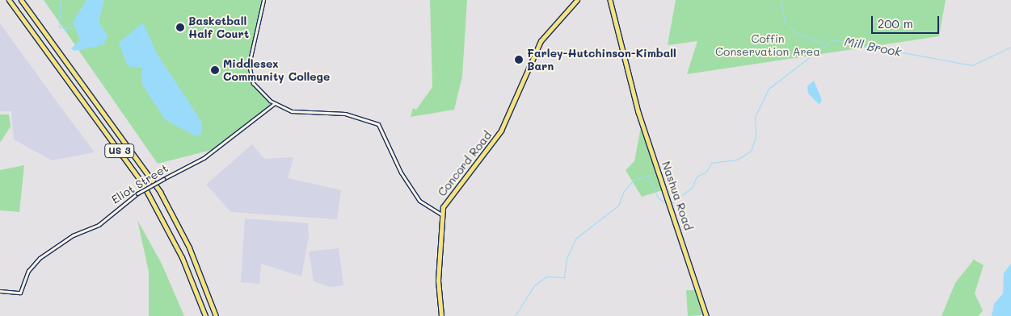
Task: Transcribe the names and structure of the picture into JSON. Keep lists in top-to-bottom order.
{
  "streets": {
    "highway": ["US 3"],
    "main road": ["Concord Road", "Nashua Road"],
    "street": ["Eliot Street"]
  },
  "water": ["Mill Brook"],
  "parks": ["Coffin Conservation Area"],
  "places": ["Basketball Half Court", "Farley-Hutchinson-Kimball Barn", "Middlesex Community College"],
  "scale_bar": "200 m"
}
